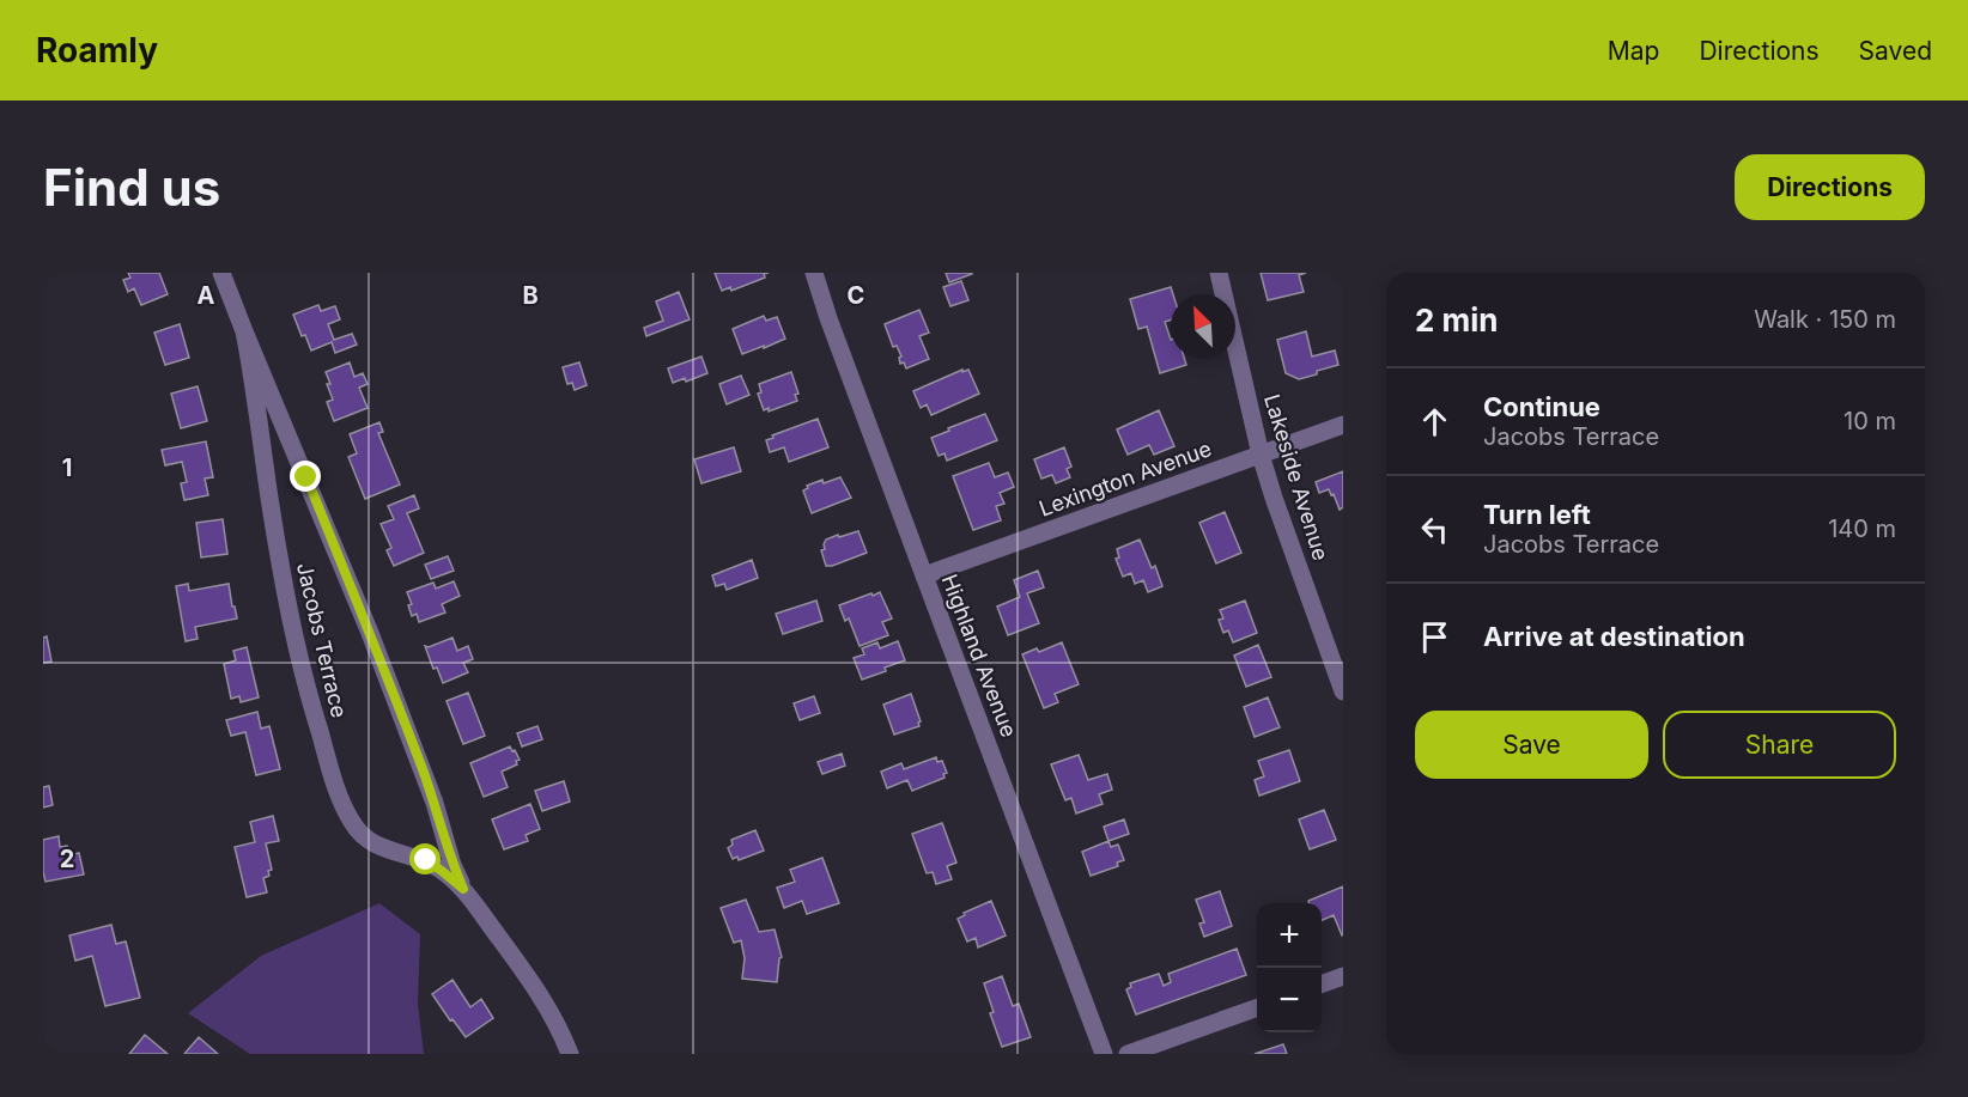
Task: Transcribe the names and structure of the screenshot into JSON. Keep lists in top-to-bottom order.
{
  "streets": {
    "street": [
      "Lakeside Avenue",
      "Lexington Avenue",
      "Jacobs Terrace",
      "Highland Avenue"
    ]
  },
  "crossings": [
    ["Lakeside Avenue", "Lexington Avenue"],
    ["Lexington Avenue", "Highland Avenue"]
  ],
  "north": "top left",
  "page": {
    "header": "Roamly",
    "nav": ["Map", "Directions", "Saved"],
    "buttons": [
      "Directions",
      ["Save", "Share"]
    ],
    "title": "Find us",
    "heading": ["2 min", "Walk · 150 m"],
    "list": [
      ["Continue", "Jacobs Terrace", "10 m"],
      ["Turn left", "Jacobs Terrace", "140 m"],
      "Arrive at destination"
    ],
    "map_buttons": ["+", "−"]
  },
  "grid": {
    "columns": ["A", "B", "C"],
    "rows": ["1", "2"]
  }
}
